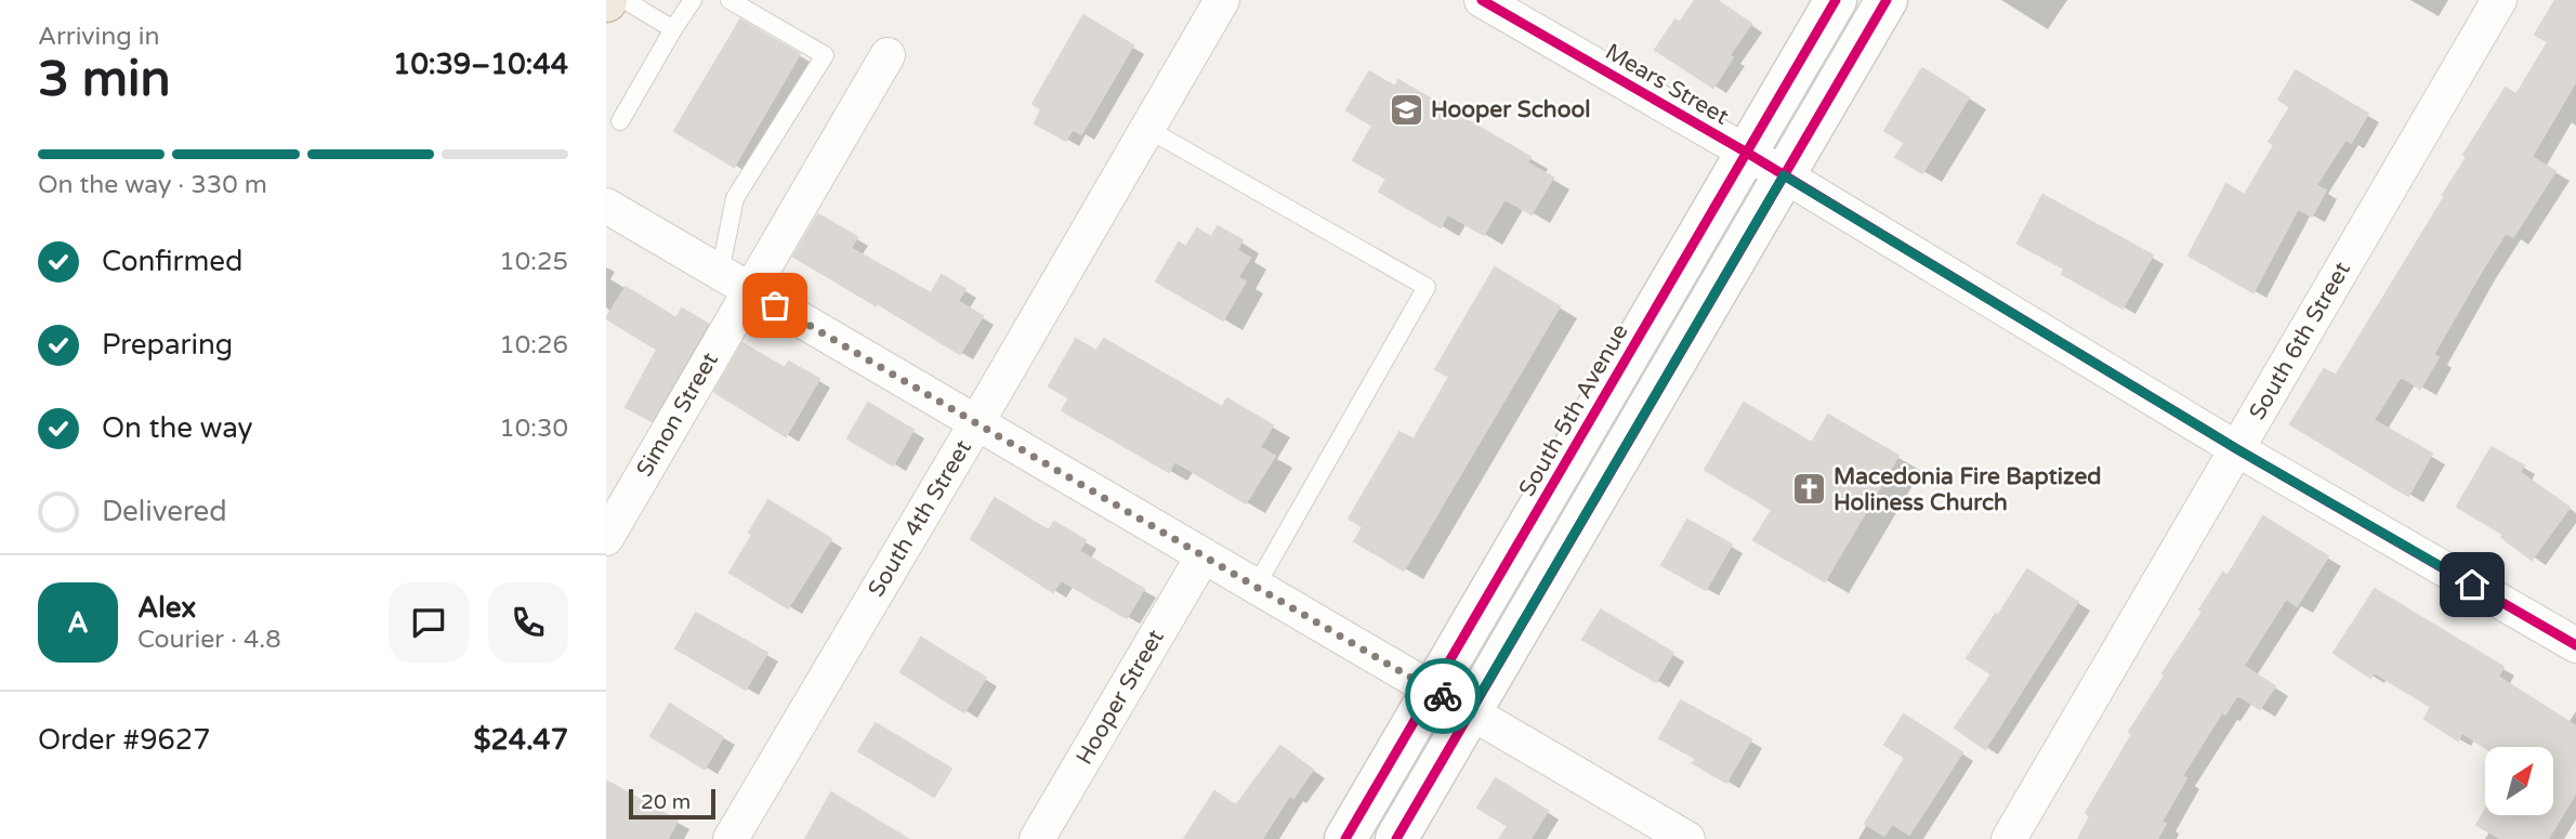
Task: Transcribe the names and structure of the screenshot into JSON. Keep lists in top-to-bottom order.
{
  "streets": {
    "street": [
      "Mears Street",
      "South 6th Street",
      "South 5th Avenue",
      "Simon Street",
      "South 4th Street",
      "Hooper Street"
    ]
  },
  "crossings": [
    ["Mears Street", "South 6th Street"],
    ["Mears Street", "South 5th Avenue"]
  ],
  "places": {
    "school or university": ["Hooper School"],
    "church": ["Macedonia Fire Baptized Holiness Church"]
  },
  "scale_bar": "20 m",
  "north": "top right",
  "page": {
    "heading": ["3 min", "Arriving in", "10:39–10:44"],
    "panel": [
      "Alex",
      "Courier · 4.8",
      "Order #9627",
      "$24.47"
    ],
    "bar": "On the way · 330 m",
    "list": [
      ["Confirmed", "10:25"],
      ["Preparing", "10:26"],
      ["On the way", "10:30"],
      "Delivered"
    ],
    "round": "A",
    "scale": "20 m"
  }
}
